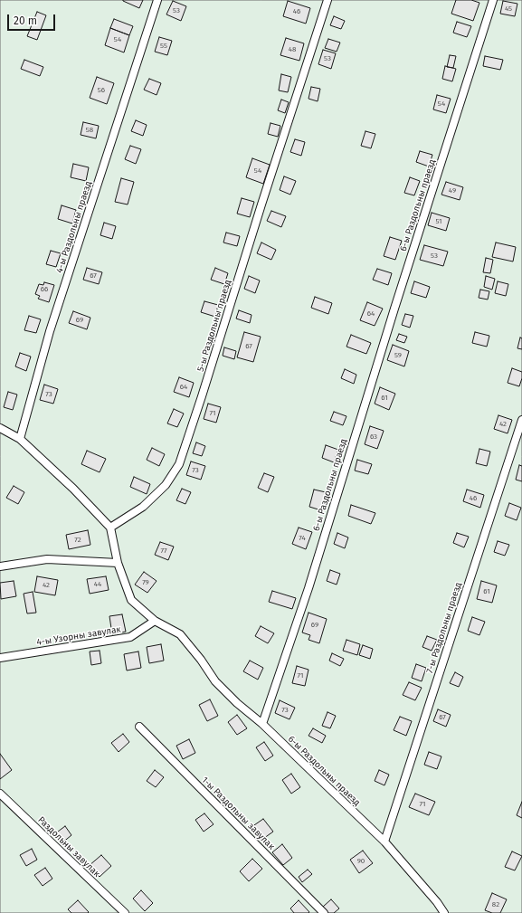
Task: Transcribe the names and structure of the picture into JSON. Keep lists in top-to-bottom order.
{
  "streets": {
    "lane": [
      "6-ы Раздольны праезд",
      "4-ы Раздольны праезд",
      "5-ы Раздольны праезд",
      "7-ы Раздольны праезд",
      "4-ы Узорны завулак",
      "1-ы Раздольны завулак",
      "Раздольны завулак"
    ]
  },
  "crossings": [
    ["6-ы Раздольны праезд", "7-ы Раздольны праезд"]
  ],
  "house_numbers": [
    "45",
    "53",
    "46",
    "54",
    "55",
    "48",
    "53",
    "56",
    "54",
    "58",
    "54",
    "49",
    "51",
    "53",
    "67",
    "66",
    "64",
    "69",
    "67",
    "59",
    "64",
    "73",
    "61",
    "71",
    "42",
    "63",
    "73",
    "46",
    "74",
    "72",
    "77",
    "79",
    "44",
    "42",
    "61",
    "69",
    "71",
    "73",
    "67",
    "71",
    "90",
    "82"
  ],
  "scale_bar": "20 m"
}
